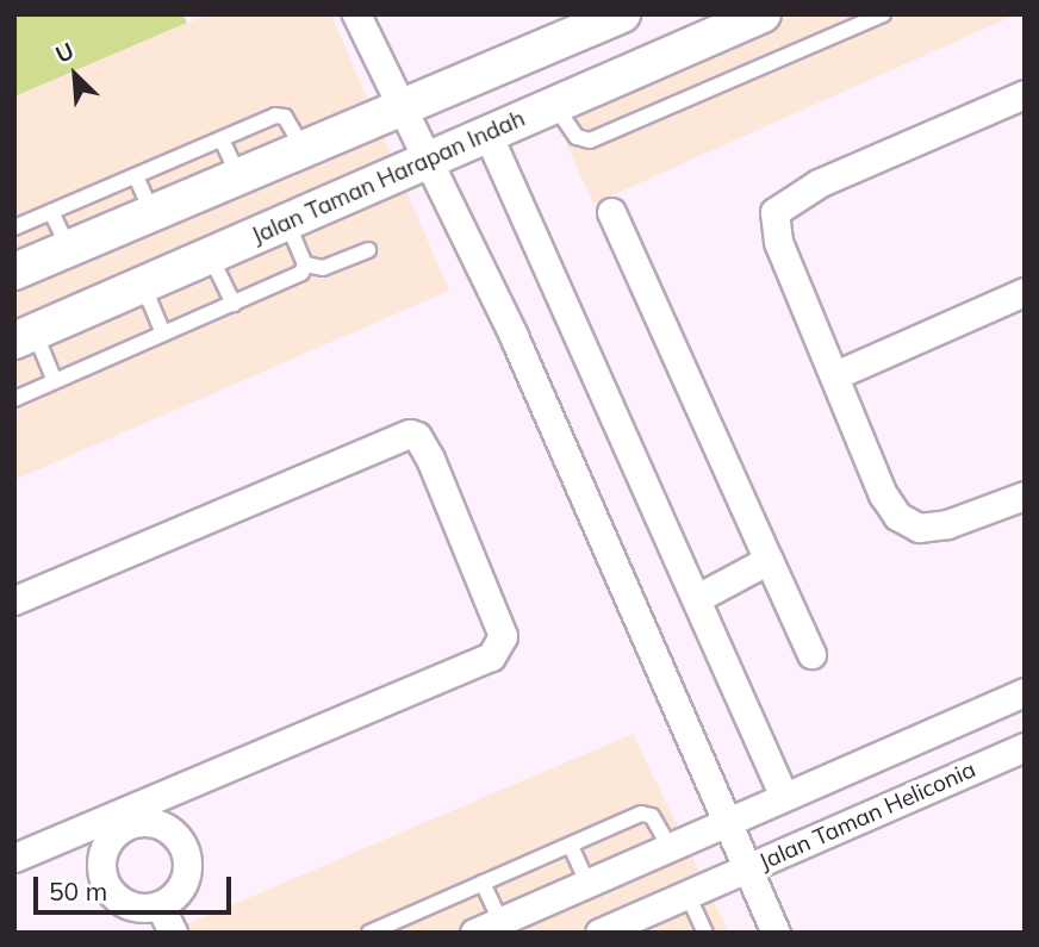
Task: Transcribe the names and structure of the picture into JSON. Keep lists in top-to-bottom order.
{
  "streets": {
    "street": ["Jalan Taman Harapan Indah", "Jalan Taman Heliconia"]
  },
  "scale_bar": "50 m",
  "north": "top left"
}
